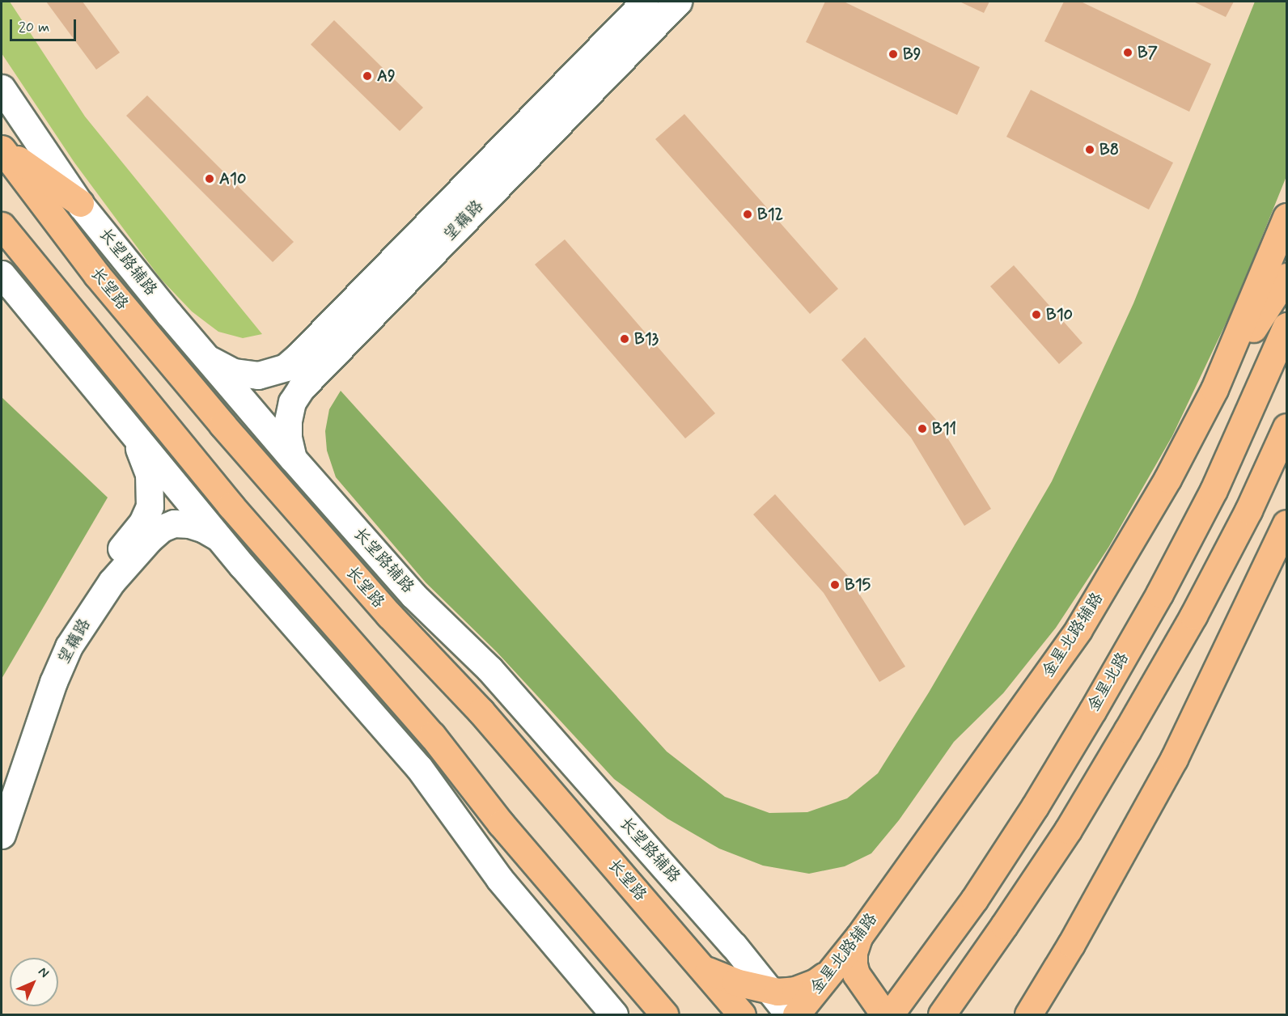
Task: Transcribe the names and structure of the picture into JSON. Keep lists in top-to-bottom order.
{
  "streets": {
    "main road": ["长望路", "金星北路辅路", "金星北路"],
    "street": ["望藕路", "长望路辅路"]
  },
  "crossings": [
    ["望藕路", "长望路辅路"]
  ],
  "places": [
    "B7",
    "B9",
    "A9",
    "B8",
    "A10",
    "B12",
    "B10",
    "B13",
    "B11",
    "B15"
  ],
  "scale_bar": "20 m",
  "north": "top right"
}
